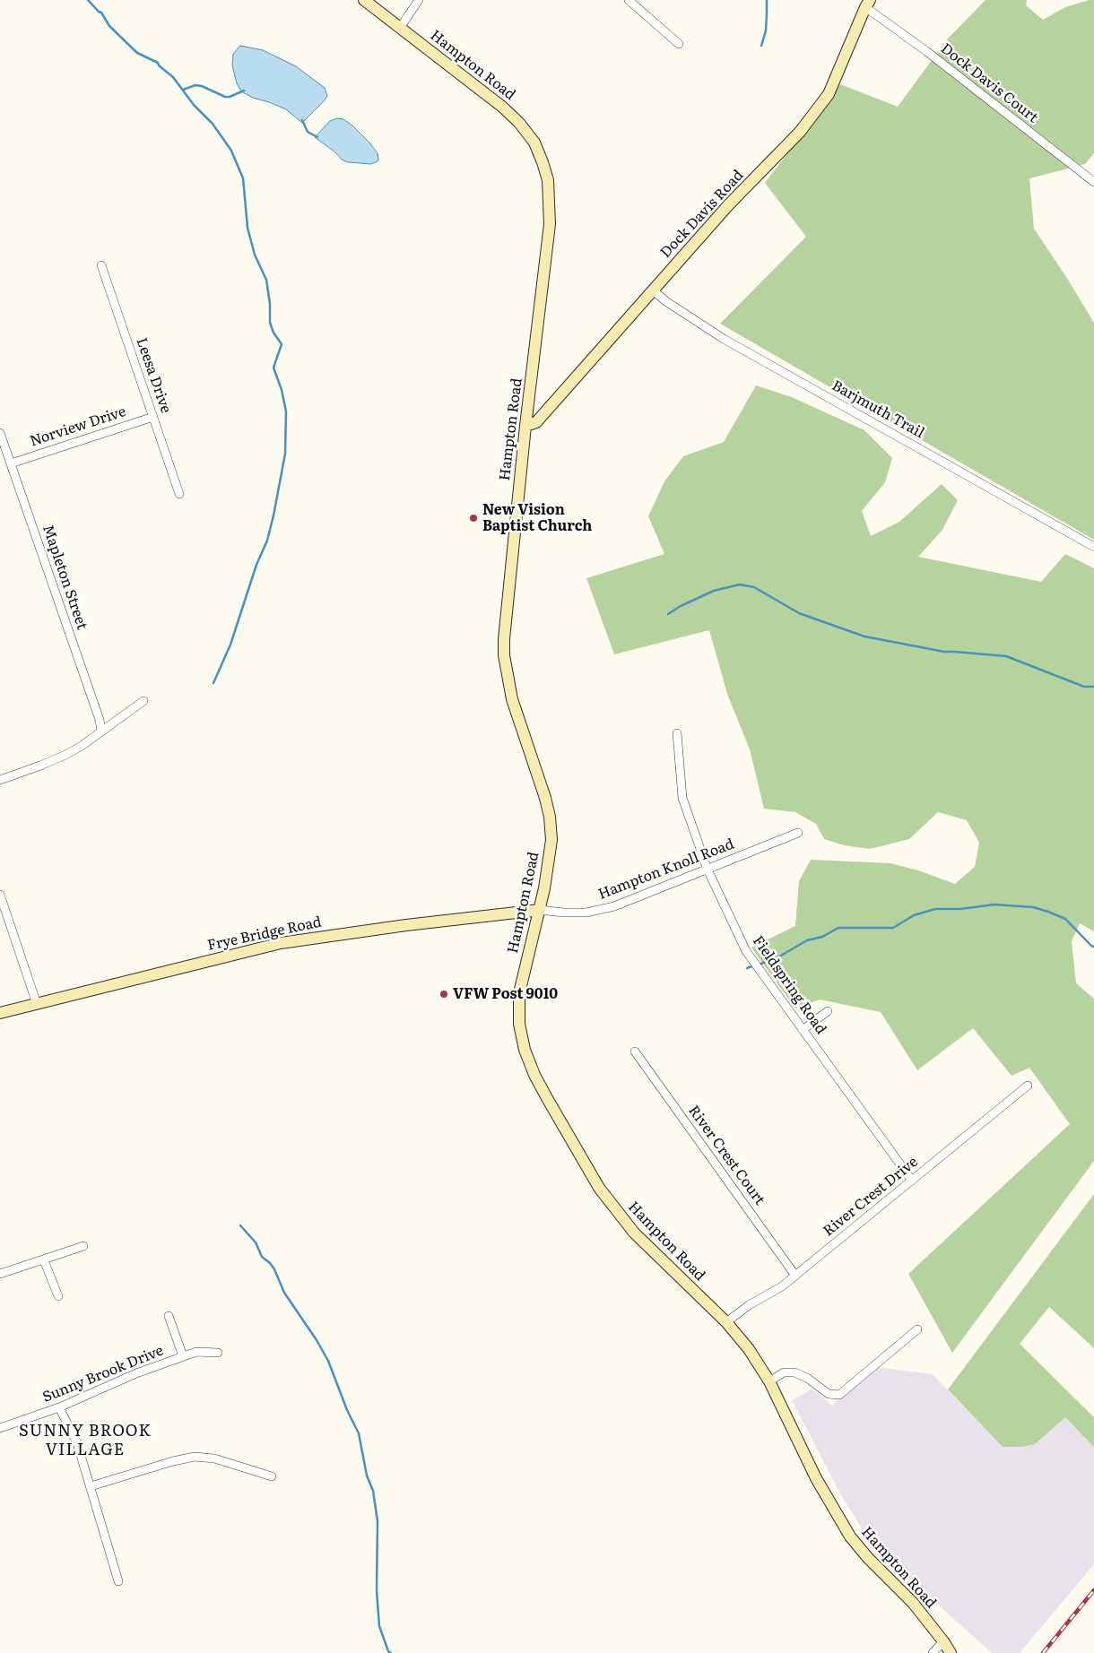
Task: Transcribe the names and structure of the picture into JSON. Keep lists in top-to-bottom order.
{
  "streets": {
    "main road": ["Hampton Road", "Dock Davis Road", "Frye Bridge Road"],
    "street": [
      "Dock Davis Court",
      "Leesa Drive",
      "Barjmuth Trail",
      "Norview Drive",
      "Mapleton Street",
      "Hampton Knoll Road",
      "Fieldspring Road",
      "River Crest Court",
      "River Crest Drive",
      "Sunny Brook Drive"
    ]
  },
  "crossings": [
    ["Hampton Road", "Dock Davis Road"],
    ["Hampton Road", "Hampton Knoll Road"],
    ["Hampton Road", "Frye Bridge Road"],
    ["Hampton Road", "River Crest Drive"],
    ["Dock Davis Court", "Dock Davis Road"],
    ["Dock Davis Road", "Barjmuth Trail"],
    ["Leesa Drive", "Norview Drive"],
    ["Norview Drive", "Mapleton Street"],
    ["Hampton Knoll Road", "Frye Bridge Road"],
    ["Hampton Knoll Road", "Fieldspring Road"],
    ["Fieldspring Road", "River Crest Drive"],
    ["River Crest Court", "River Crest Drive"]
  ],
  "districts": ["SUNNY BROOK VILLAGE"],
  "places": ["New Vision Baptist Church", "VFW Post 9010"]
}
